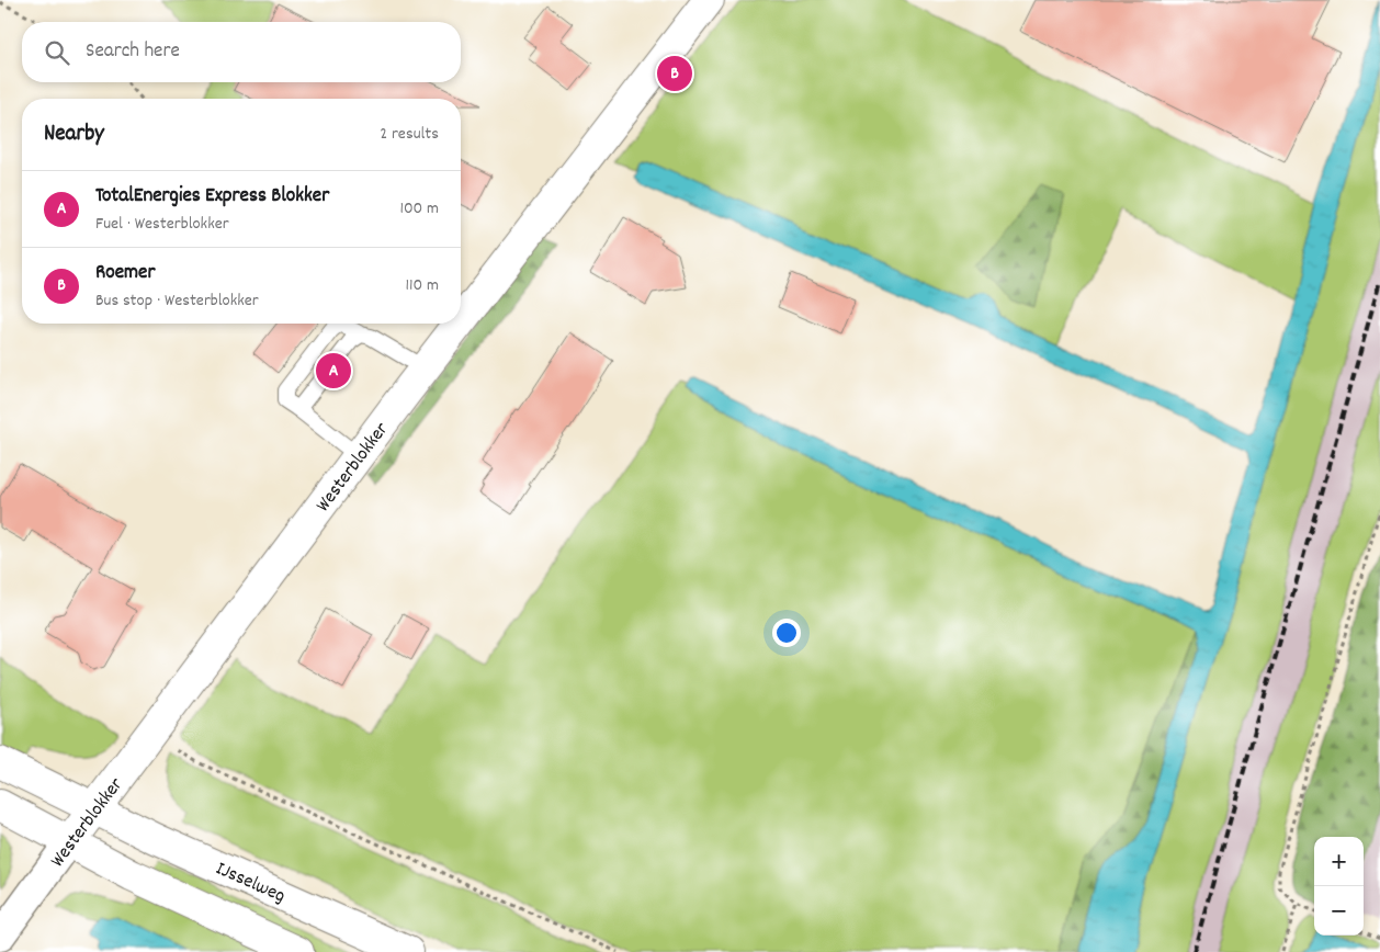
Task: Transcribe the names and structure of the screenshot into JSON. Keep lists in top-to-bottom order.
{
  "streets": {
    "street": ["Westerblokker", "IJsselweg"]
  },
  "crossings": [
    ["Westerblokker", "IJsselweg"]
  ],
  "page": {
    "search": "Search here",
    "pins": ["B", "A"],
    "heading": ["Nearby", "2 results"],
    "list": [
      {
        "mark": "A",
        "name": "TotalEnergies Express Blokker",
        "note": "Fuel · Westerblokker",
        "value": "100 m"
      },
      {
        "mark": "B",
        "name": "Roemer",
        "note": "Bus stop · Westerblokker",
        "value": "110 m"
      }
    ],
    "map_buttons": ["+", "−"]
  }
}
